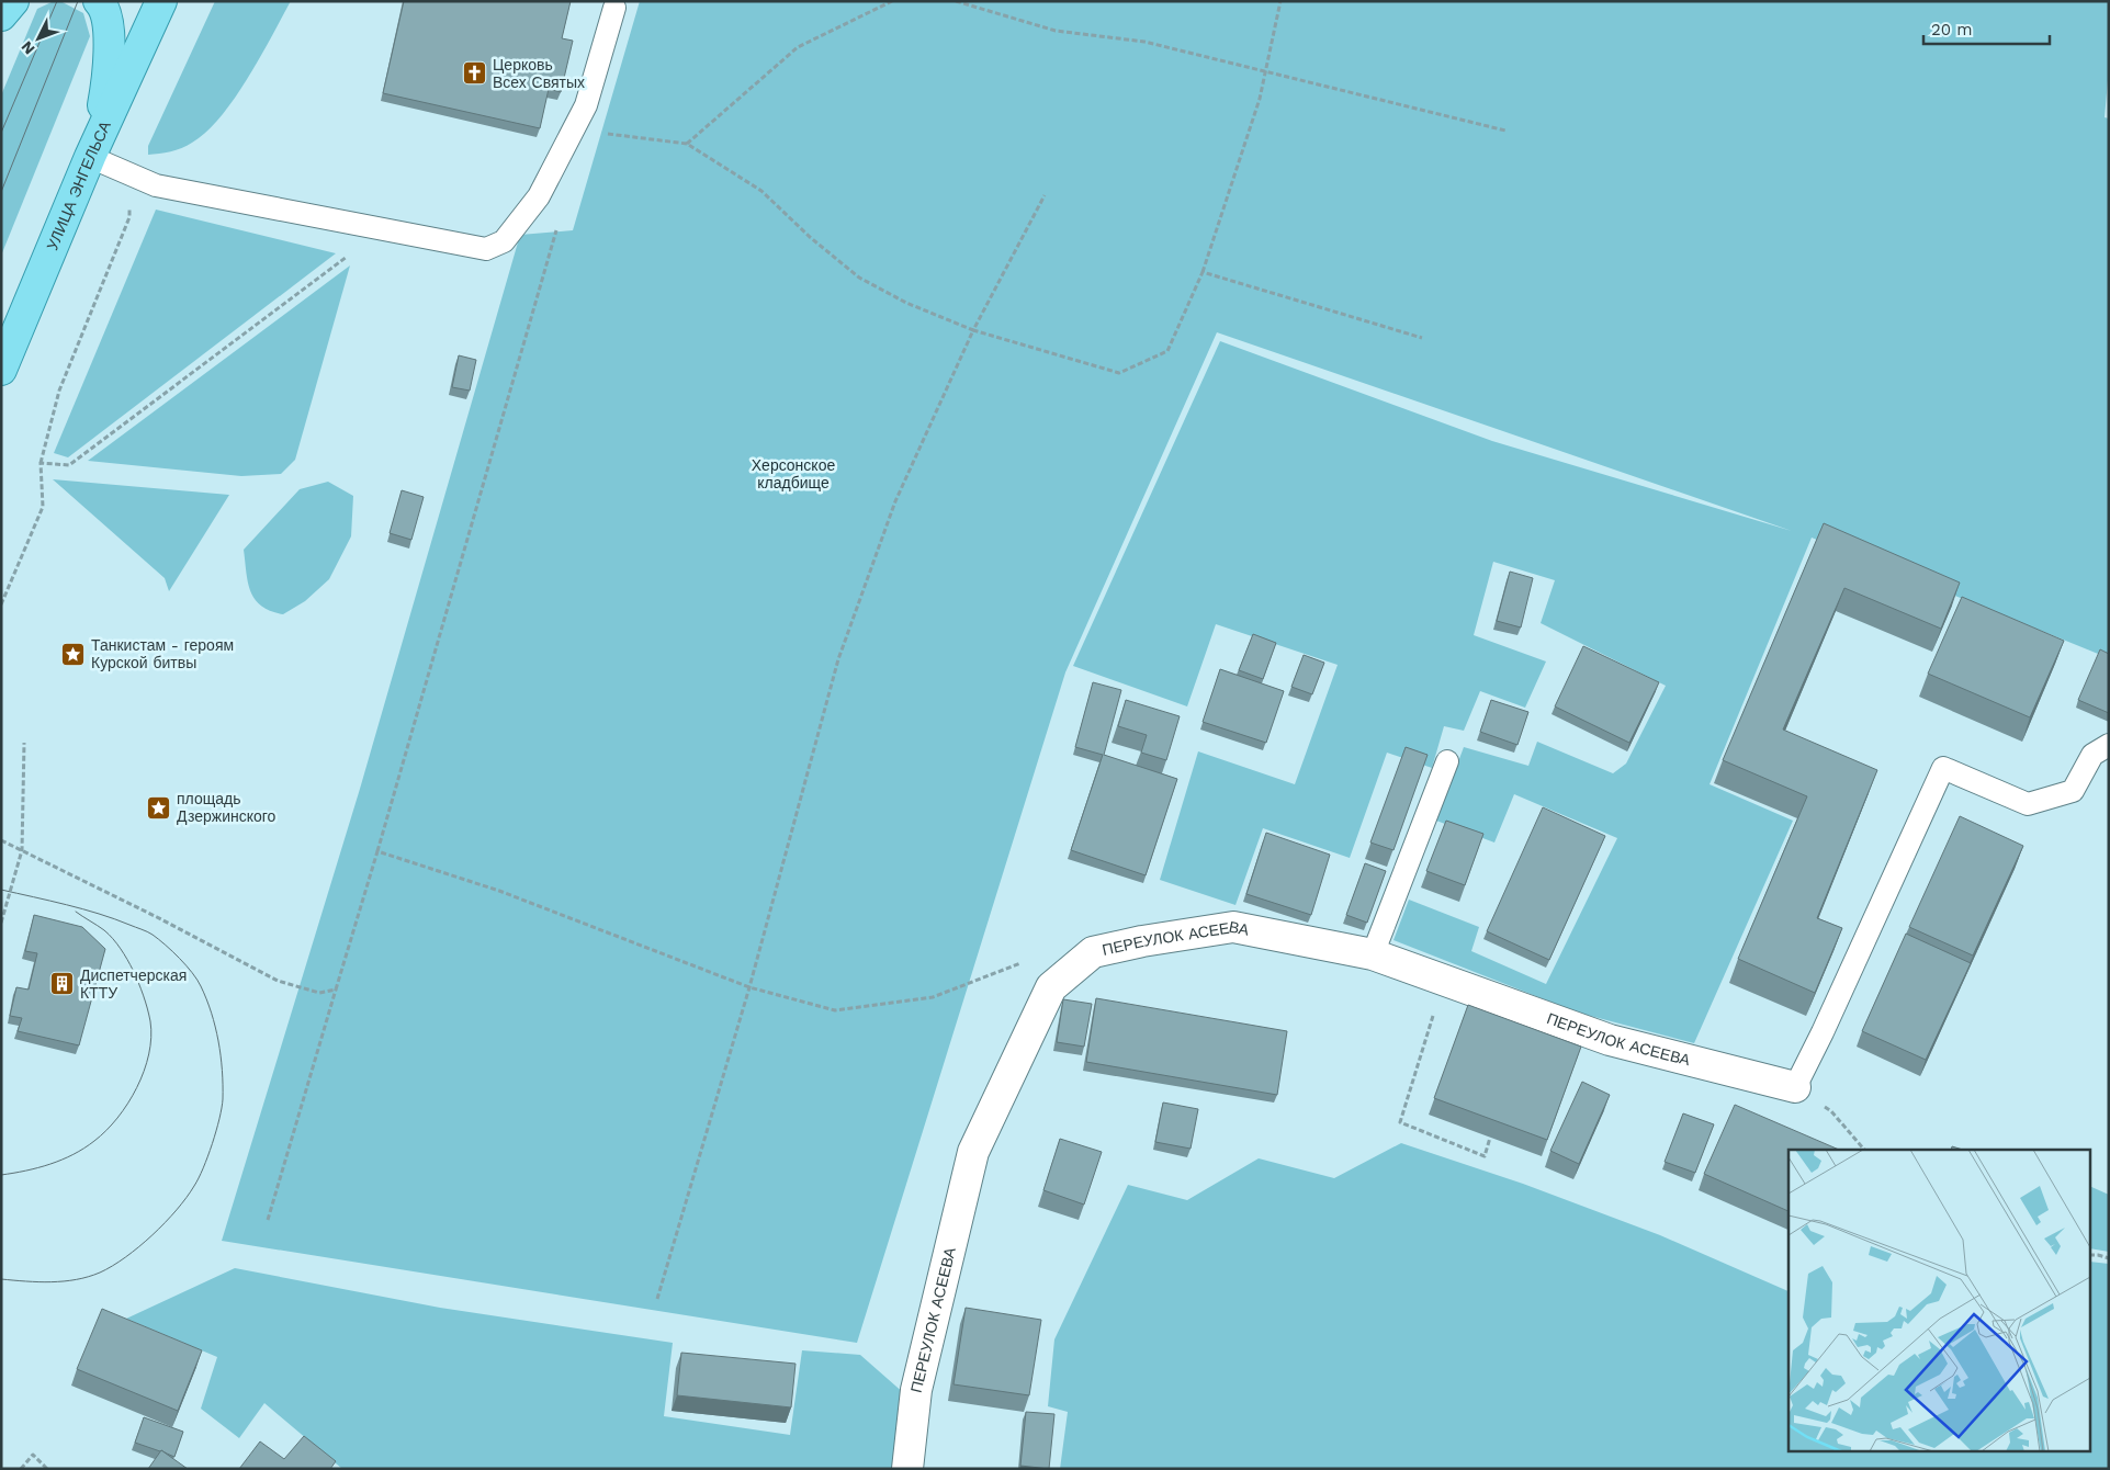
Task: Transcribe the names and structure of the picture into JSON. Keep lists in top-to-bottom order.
{
  "streets": {
    "main road": ["УЛИЦА ЭНГЕЛЬСА"],
    "street": ["ПЕРЕУЛОК АСЕЕВА"]
  },
  "parks": ["Херсонское кладбище"],
  "places": {
    "church": ["Церковь Всех Святых"],
    "place": ["Танкистам - героям Курской битвы", "площадь Дзержинского"],
    "building": ["Диспетчерская КТТУ"]
  },
  "scale_bar": "20 m",
  "north": "bottom left"
}
